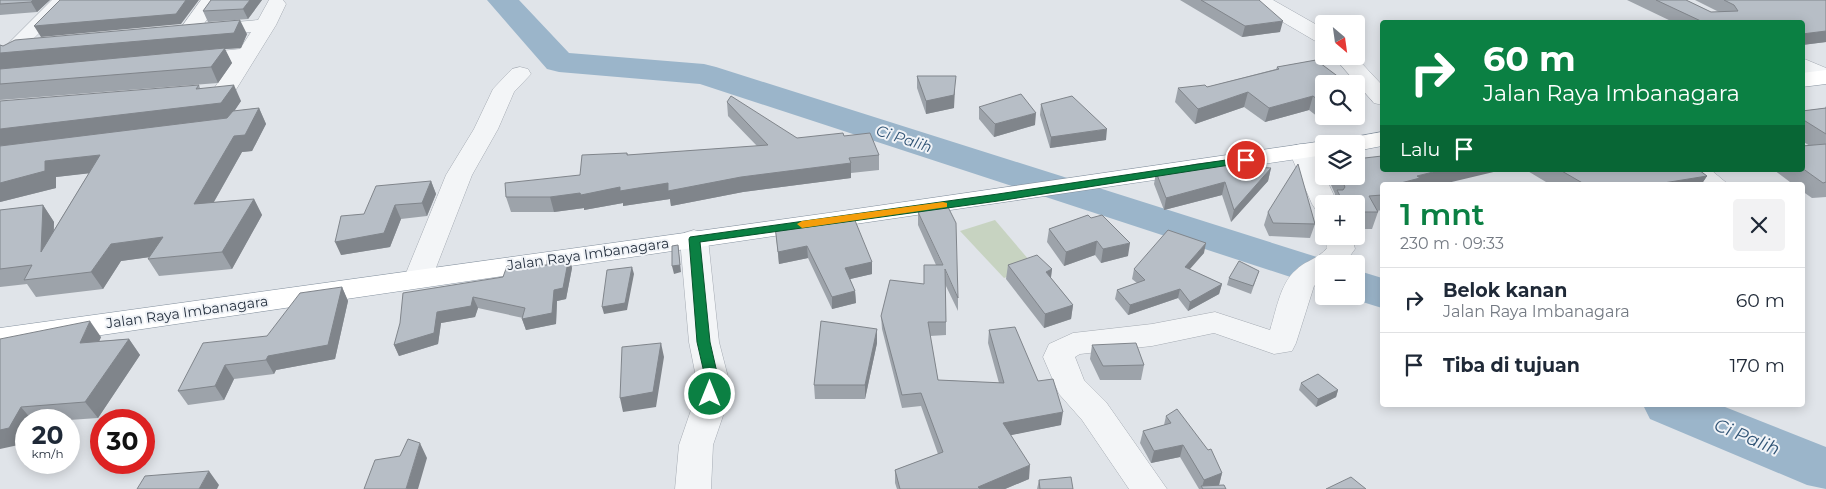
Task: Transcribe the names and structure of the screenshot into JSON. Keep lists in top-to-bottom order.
{
  "streets": {
    "highway": ["Jalan Raya Imbanagara"]
  },
  "water": ["Ci Palih"],
  "north": "bottom right",
  "page": {
    "map_buttons": ["+", "−"],
    "turn": ["60 m", "Jalan Raya Imbanagara"],
    "then": "Lalu",
    "heading": ["1 mnt", "230 m · 09:33"],
    "list": [
      {
        "name": "Belok kanan",
        "note": "Jalan Raya Imbanagara",
        "value": "60 m"
      },
      {
        "name": "Tiba di tujuan",
        "value": "170 m"
      }
    ],
    "speed": "20 km/h",
    "limit": "30"
  }
}
